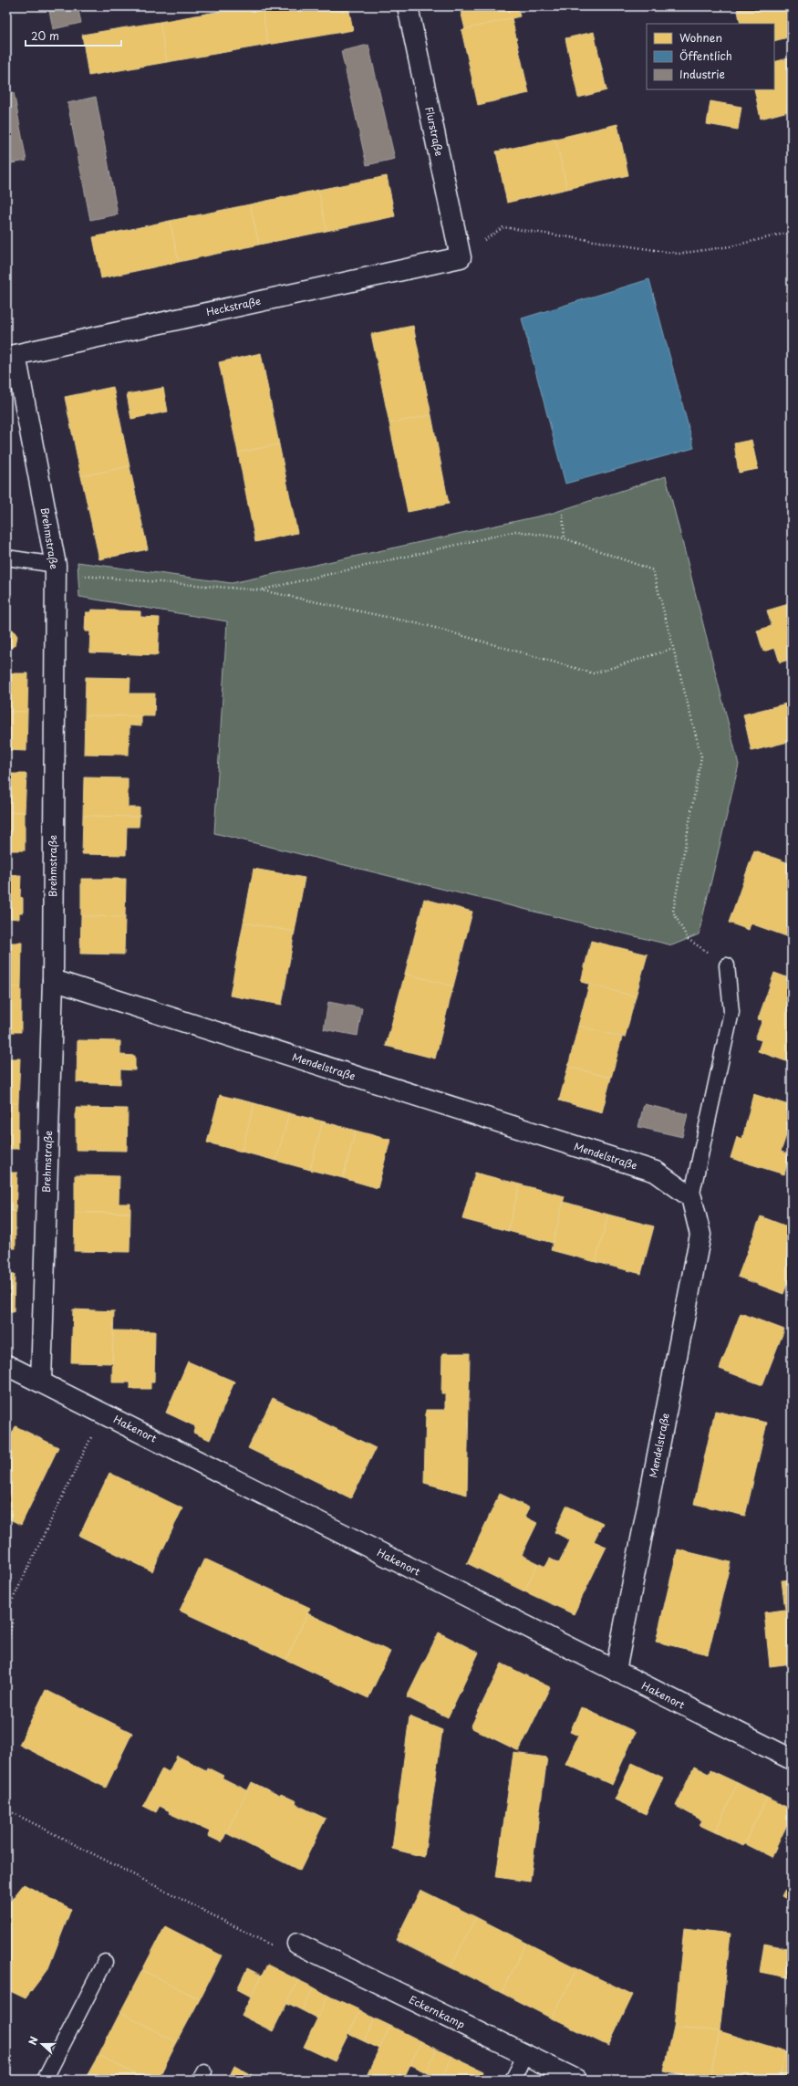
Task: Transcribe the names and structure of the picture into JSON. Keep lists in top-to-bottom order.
{
  "streets": {
    "street": [
      "Flurstraße",
      "Heckstraße",
      "Brehmstraße",
      "Mendelstraße",
      "Hakenort",
      "Eckernkamp"
    ]
  },
  "crossings": [
    ["Flurstraße", "Heckstraße"],
    ["Heckstraße", "Brehmstraße"],
    ["Brehmstraße", "Mendelstraße"],
    ["Brehmstraße", "Hakenort"],
    ["Mendelstraße", "Hakenort"]
  ],
  "legend": ["Wohnen", "Öffentlich", "Industrie"],
  "scale_bar": "20 m",
  "north": "left"
}
